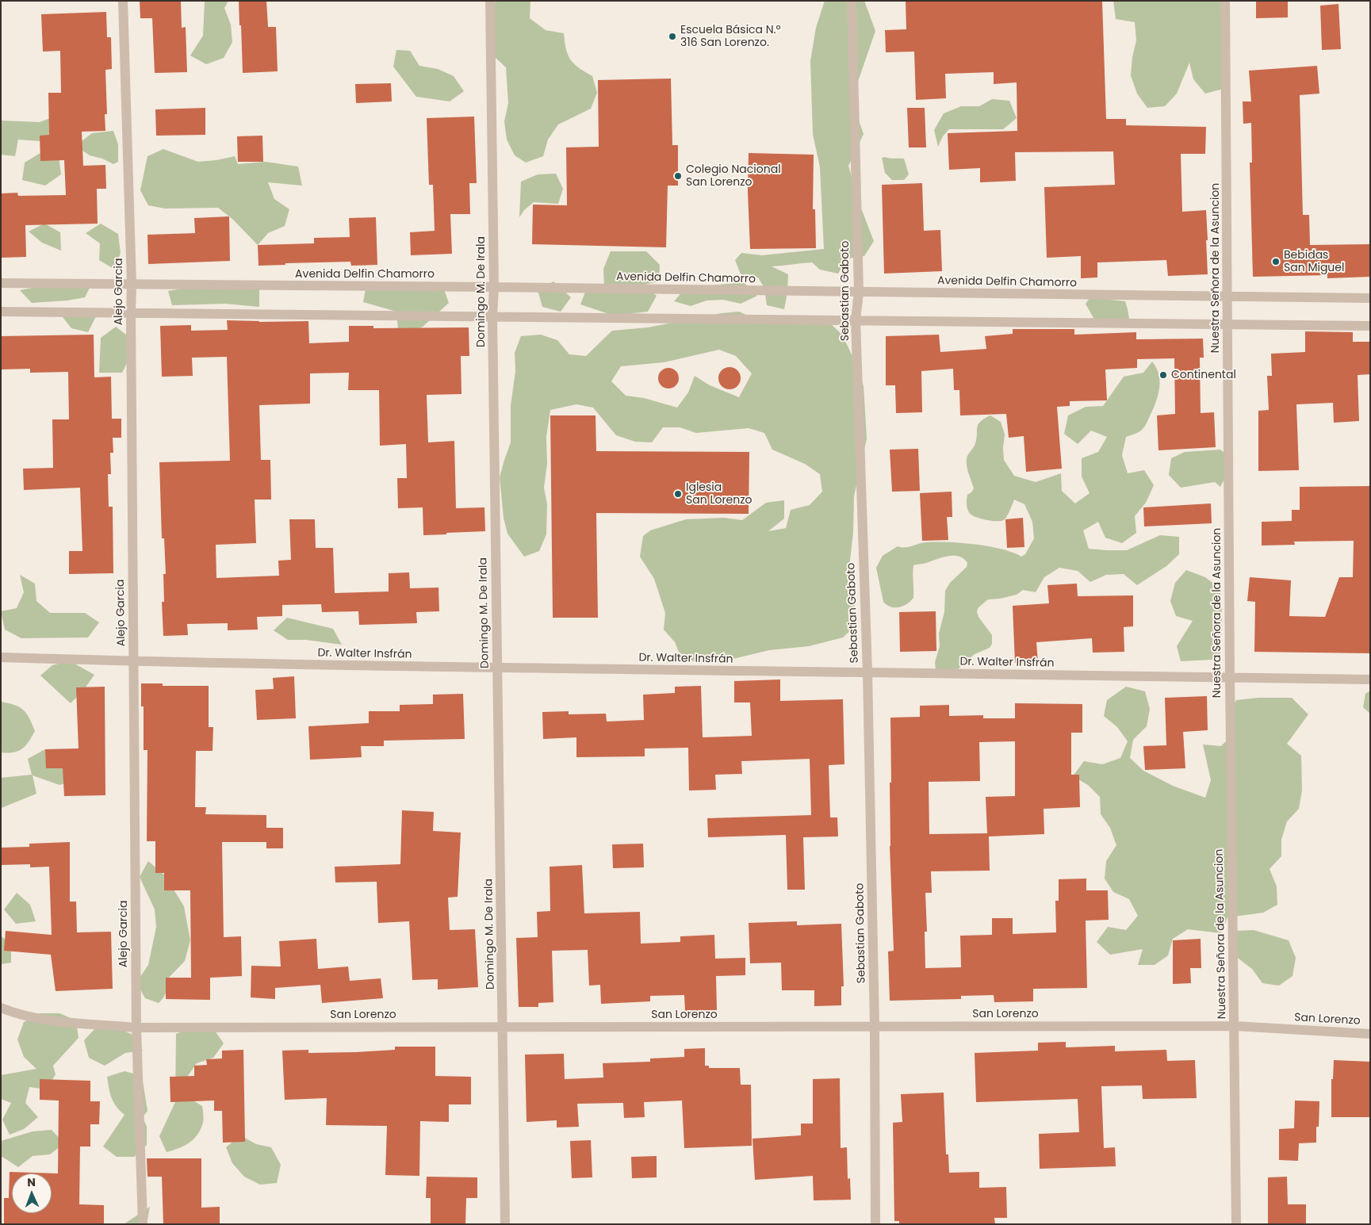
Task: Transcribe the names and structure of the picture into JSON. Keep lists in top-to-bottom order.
{
  "streets": {
    "street": [
      "Nuestra Señora de la Asuncion",
      "Avenida Delfin Chamorro",
      "Sebastian Gaboto",
      "Alejo Garcia",
      "Domingo M. De Irala",
      "Dr. Walter Insfrán",
      "San Lorenzo"
    ]
  },
  "crossings": [
    ["Nuestra Señora de la Asuncion", "Avenida Delfin Chamorro"],
    ["Nuestra Señora de la Asuncion", "Dr. Walter Insfrán"],
    ["Nuestra Señora de la Asuncion", "San Lorenzo"],
    ["Avenida Delfin Chamorro", "Sebastian Gaboto"],
    ["Avenida Delfin Chamorro", "Alejo Garcia"],
    ["Avenida Delfin Chamorro", "Domingo M. De Irala"],
    ["Sebastian Gaboto", "Dr. Walter Insfrán"],
    ["Sebastian Gaboto", "San Lorenzo"],
    ["Alejo Garcia", "Dr. Walter Insfrán"],
    ["Alejo Garcia", "San Lorenzo"],
    ["Domingo M. De Irala", "Dr. Walter Insfrán"],
    ["Domingo M. De Irala", "San Lorenzo"]
  ],
  "places": [
    "Escuela Básica N.º 316 San Lorenzo.",
    "Colegio Nacional San Lorenzo",
    "Bebidas San Miguel",
    "Continental",
    "Iglesia San Lorenzo"
  ],
  "north": "top"
}
